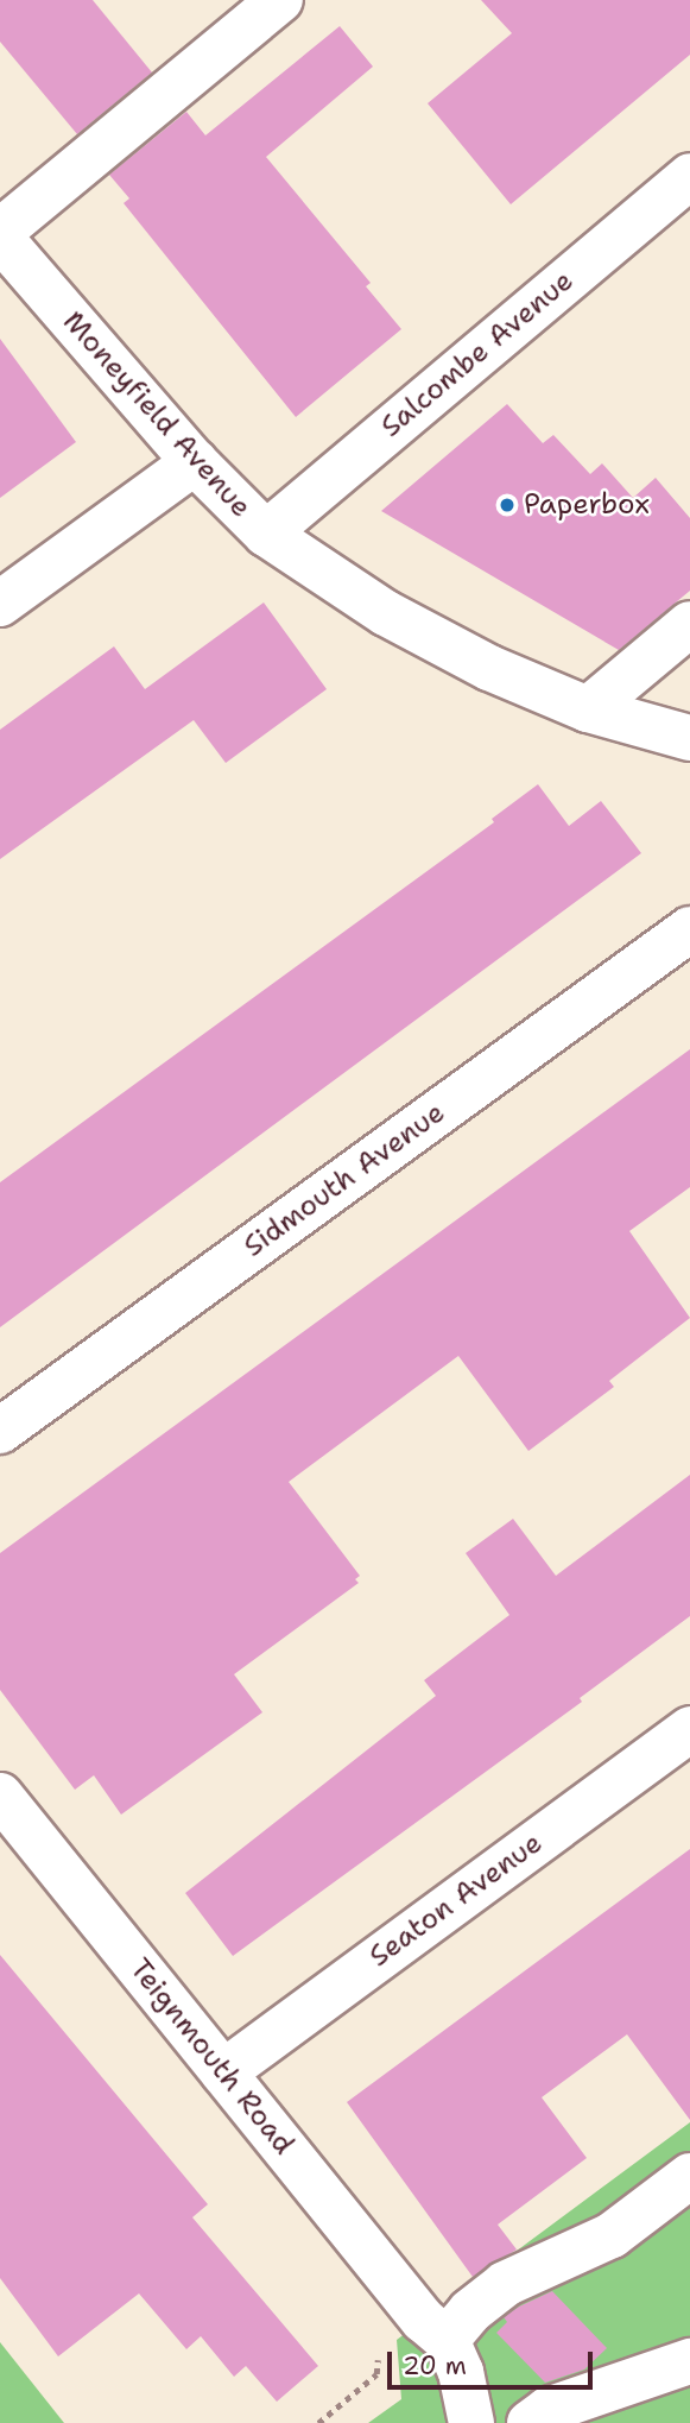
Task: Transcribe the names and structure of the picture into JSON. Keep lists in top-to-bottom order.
{
  "streets": {
    "street": [
      "Salcombe Avenue",
      "Moneyfield Avenue",
      "Sidmouth Avenue",
      "Seaton Avenue",
      "Teignmouth Road"
    ]
  },
  "crossings": [
    ["Salcombe Avenue", "Moneyfield Avenue"],
    ["Seaton Avenue", "Teignmouth Road"]
  ],
  "places": ["Paperbox"],
  "scale_bar": "20 m"
}
